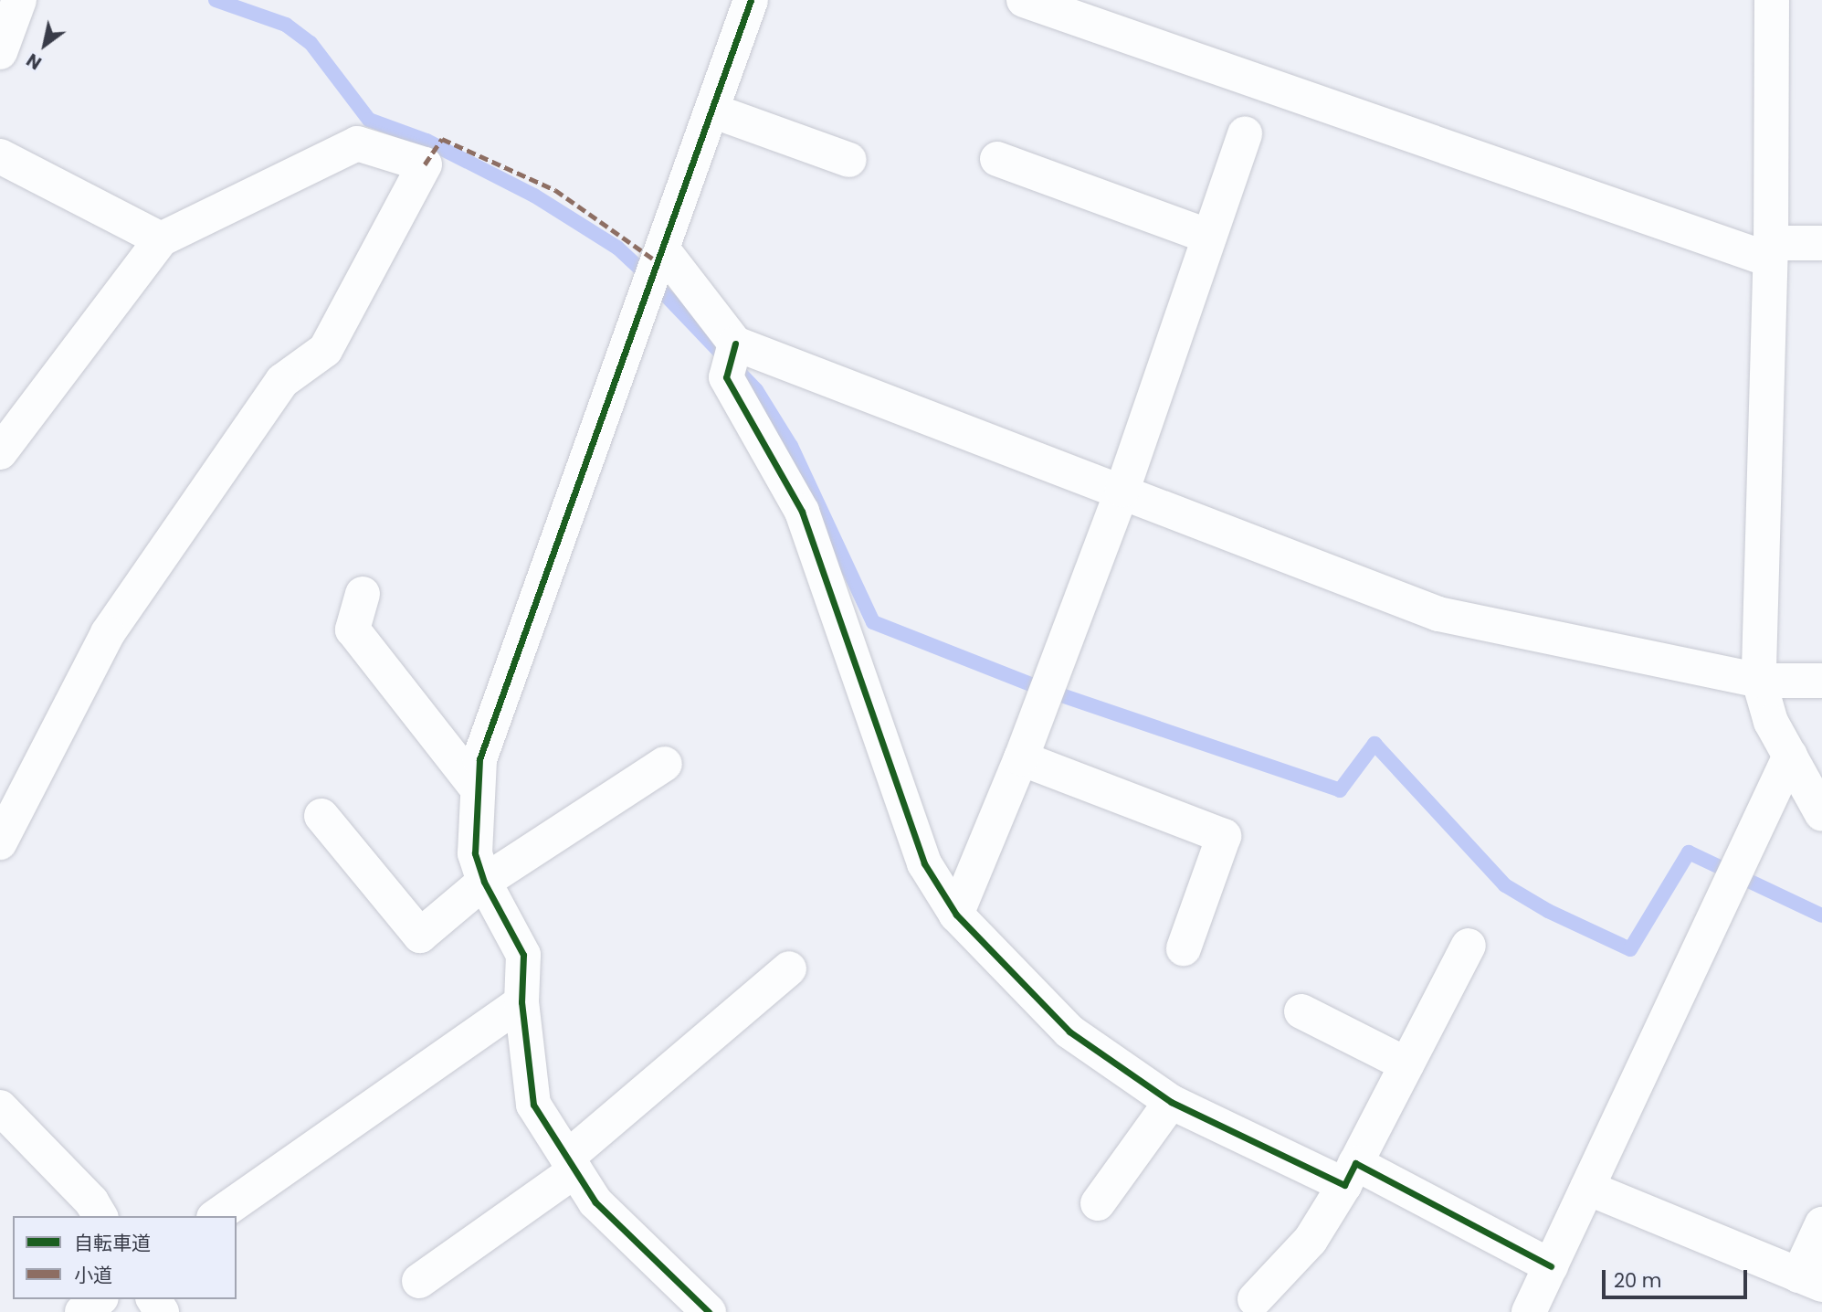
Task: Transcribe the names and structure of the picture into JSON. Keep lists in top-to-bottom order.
{
  "legend": ["自転車道", "小道"],
  "scale_bar": "20 m",
  "north": "bottom left"
}
